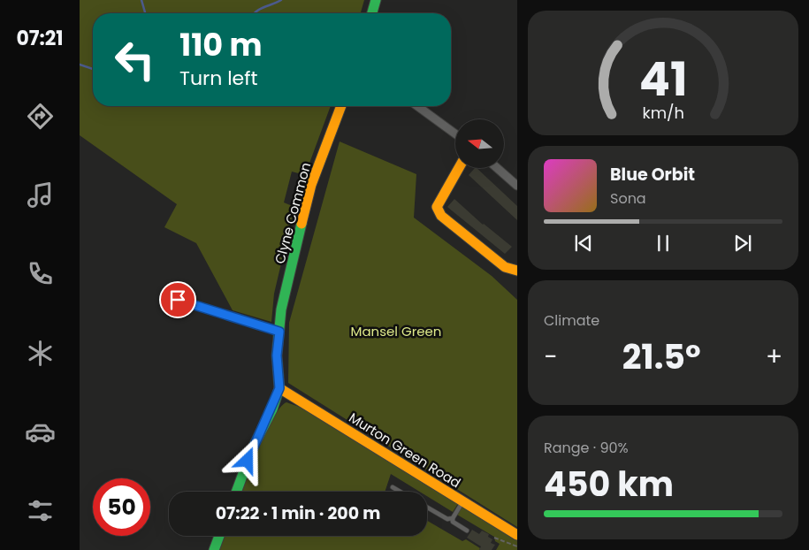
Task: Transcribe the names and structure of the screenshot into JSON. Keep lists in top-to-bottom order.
{
  "streets": {
    "main road": ["Clyne Common", "Murton Green Road"]
  },
  "crossings": [
    ["Clyne Common", "Murton Green Road"]
  ],
  "parks": ["Mansel Green"],
  "north": "left",
  "page": {
    "tabs": "07:21",
    "turn": ["110 m", "Turn left"],
    "song": ["Blue Orbit", "Sona"],
    "tile": [
      "Climate",
      ["Range · 90%", "450 km"]
    ],
    "heat": ["−", "21.5°", "+"],
    "limit": "50",
    "trip": "07:22 · 1 min · 200 m",
    "gauge": ["41", "km/h"]
  }
}
